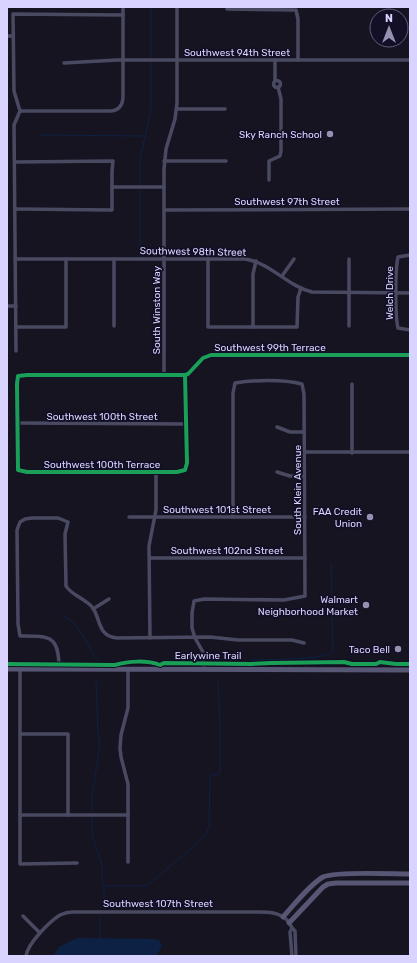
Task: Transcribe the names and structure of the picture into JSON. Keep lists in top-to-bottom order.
{
  "streets": {
    "street": [
      "Southwest 94th Street",
      "Southwest 97th Street",
      "Southwest 98th Street",
      "Welch Drive",
      "South Winston Way",
      "Southwest 99th Terrace",
      "Southwest 100th Street",
      "Southwest 100th Terrace",
      "South Klein Avenue",
      "Southwest 101st Street",
      "Southwest 102nd Street",
      "Southwest 107th Street"
    ],
    "cycle path": ["Earlywine Trail"]
  },
  "crossings": [
    ["Southwest 94th Street", "South Winston Way"],
    ["Southwest 97th Street", "South Winston Way"],
    ["Southwest 98th Street", "Welch Drive"],
    ["Southwest 98th Street", "South Winston Way"],
    ["Southwest 100th Street", "Southwest 100th Terrace"],
    ["South Klein Avenue", "Southwest 101st Street"],
    ["South Klein Avenue", "Southwest 102nd Street"]
  ],
  "places": [
    "Sky Ranch School",
    "FAA Credit Union",
    "Walmart Neighborhood Market",
    "Taco Bell"
  ],
  "north": "top"
}
